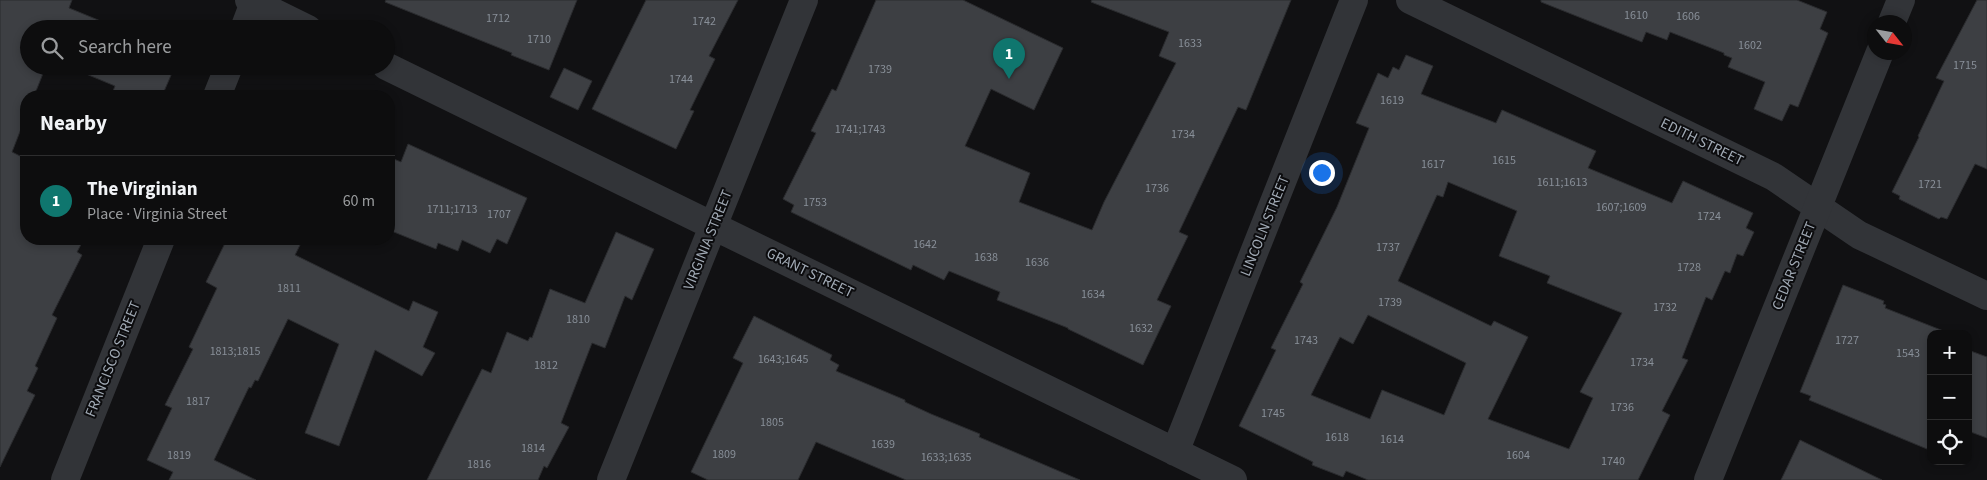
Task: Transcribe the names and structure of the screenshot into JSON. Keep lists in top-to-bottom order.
{
  "streets": {
    "street": [
      "EDITH STREET",
      "LINCOLN STREET",
      "VIRGINIA STREET",
      "CEDAR STREET",
      "GRANT STREET",
      "FRANCISCO STREET"
    ]
  },
  "crossings": [
    ["EDITH STREET", "CEDAR STREET"],
    ["LINCOLN STREET", "GRANT STREET"],
    ["VIRGINIA STREET", "GRANT STREET"]
  ],
  "house_numbers": [
    "1610",
    "1606",
    "1712",
    "1742",
    "1710",
    "1633",
    "1602",
    "1715",
    "1739",
    "1744",
    "1619",
    "1741;1743",
    "1734",
    "1615",
    "1617",
    "1611;1613",
    "1721",
    "1736",
    "1753",
    "1607;1609",
    "1711;1713",
    "1707",
    "1724",
    "1642",
    "1737",
    "1638",
    "1636",
    "1728",
    "1811",
    "1634",
    "1739",
    "1732",
    "1810",
    "1632",
    "1743",
    "1727",
    "1813;1815",
    "1543",
    "1643;1645",
    "1734",
    "1812",
    "1817",
    "1736",
    "1745",
    "1805",
    "1618",
    "1614",
    "1639",
    "1814",
    "1809",
    "1819",
    "1604",
    "1633;1635",
    "1740",
    "1816"
  ],
  "north": "bottom right",
  "page": {
    "search": "Search here",
    "pins": "1",
    "heading": "Nearby",
    "list": [
      {
        "mark": "1",
        "name": "The Virginian",
        "note": "Place · Virginia Street",
        "value": "60 m"
      }
    ],
    "map_buttons": ["+", "−"]
  }
}
